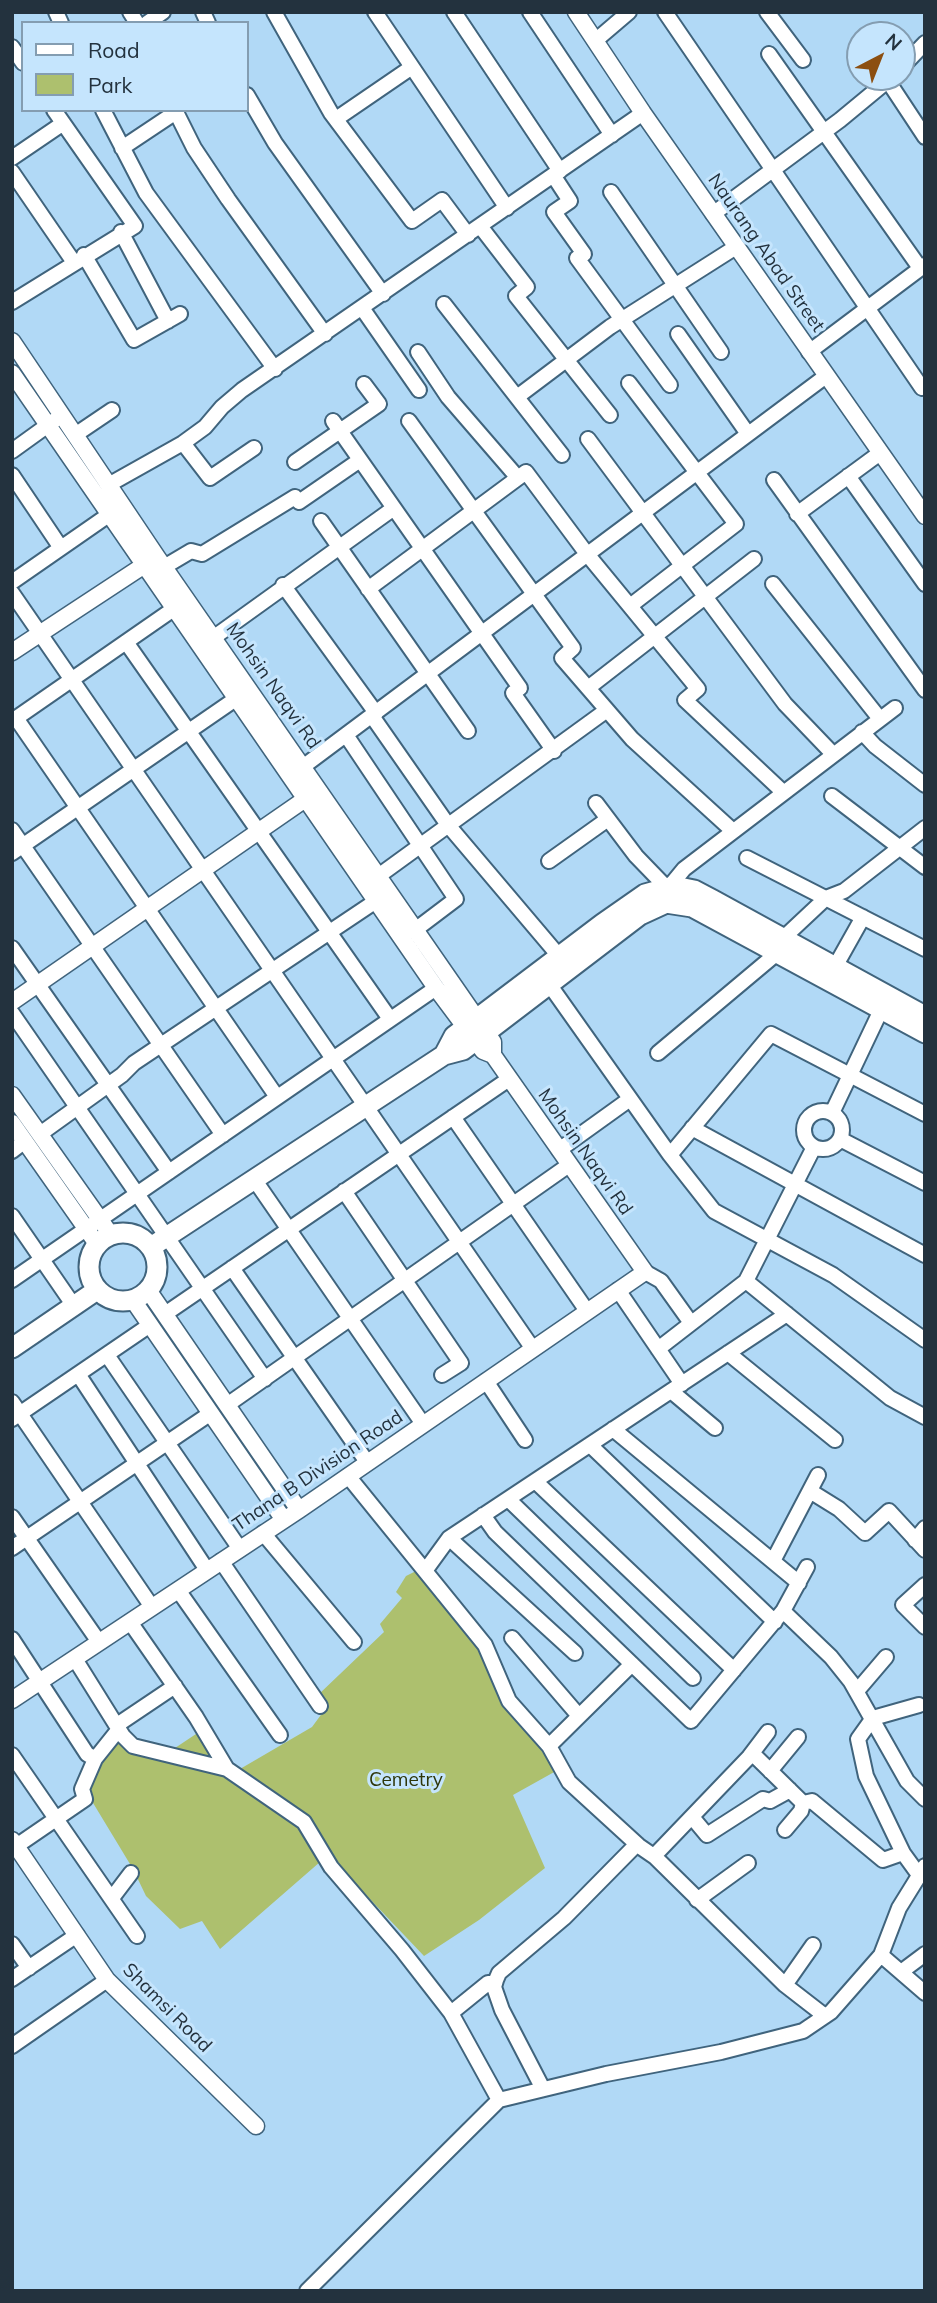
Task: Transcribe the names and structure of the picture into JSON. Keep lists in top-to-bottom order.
{
  "streets": {
    "street": [
      "Naurang Abad Street",
      "Mohsin Naqvi Rd",
      "Thana B Division Road",
      "Shamsi Road"
    ]
  },
  "crossings": [
    ["Mohsin Naqvi Rd", "Thana B Division Road"]
  ],
  "parks": ["Cemetry"],
  "legend": ["Road", "Park"],
  "north": "top right"
}
